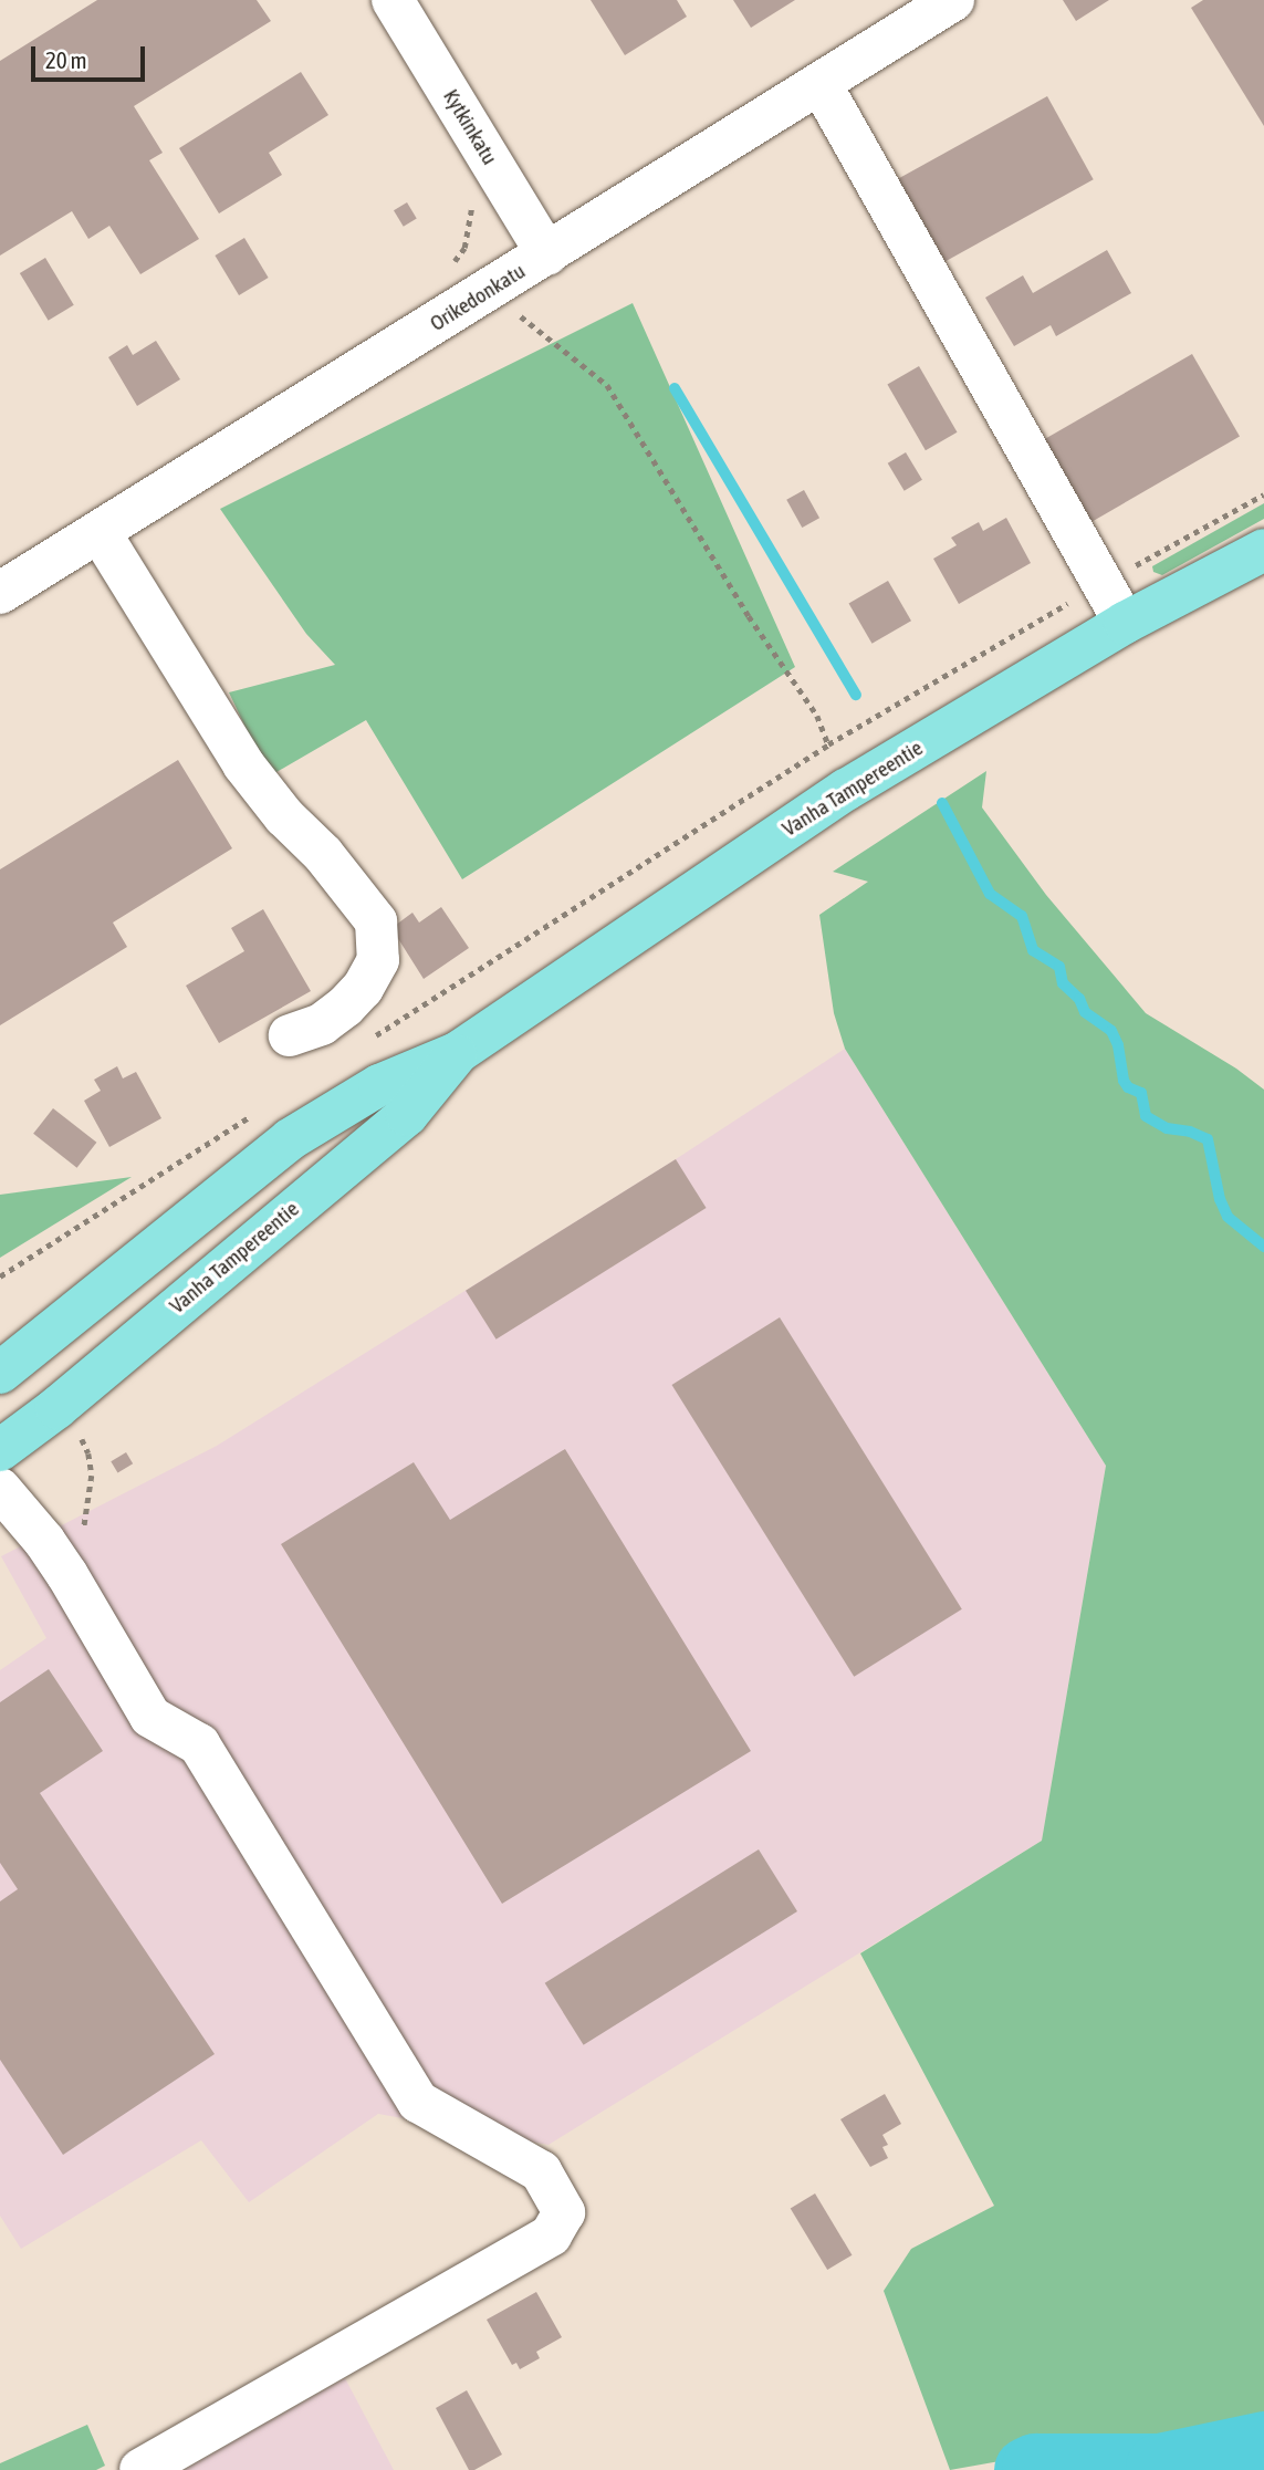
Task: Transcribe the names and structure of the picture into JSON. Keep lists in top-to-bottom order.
{
  "streets": {
    "main road": ["Vanha Tampereentie"],
    "street": ["Kytkinkatu", "Orikedonkatu"]
  },
  "crossings": [
    ["Kytkinkatu", "Orikedonkatu"]
  ],
  "scale_bar": "20 m"
}
